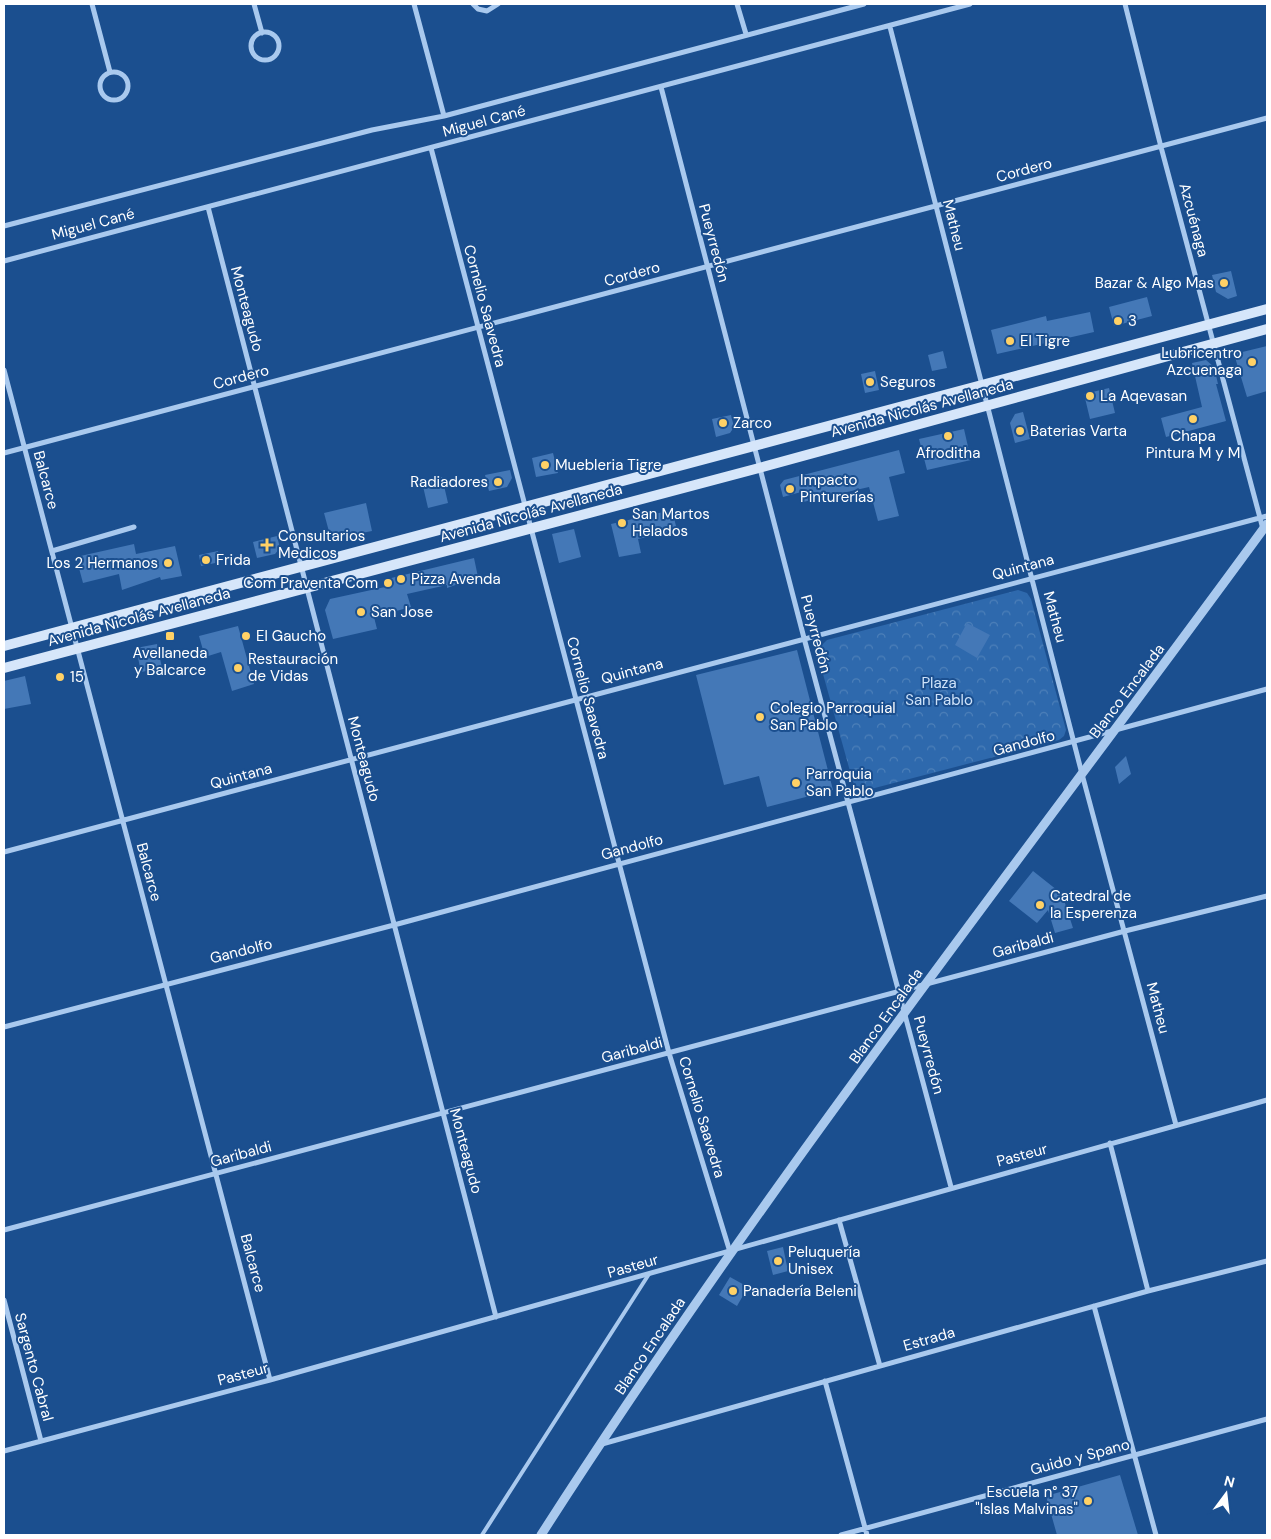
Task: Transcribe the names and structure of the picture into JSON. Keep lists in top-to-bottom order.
{
  "streets": {
    "main road": ["Avenida Nicolás Avellaneda"],
    "street": [
      "Miguel Cané",
      "Cordero",
      "Azcuénaga",
      "Matheu",
      "Pueyrredón",
      "Cornelio Saavedra",
      "Monteagudo",
      "Balcarce",
      "Quintana",
      "Blanco Encalada",
      "Gandolfo",
      "Garibaldi",
      "Pasteur",
      "Estrada",
      "Sargento Cabral",
      "Guido y Spano"
    ]
  },
  "crossings": [
    ["Miguel Cané", "Matheu"],
    ["Miguel Cané", "Pueyrredón"],
    ["Miguel Cané", "Cornelio Saavedra"],
    ["Miguel Cané", "Monteagudo"],
    ["Cordero", "Azcuénaga"],
    ["Cordero", "Matheu"],
    ["Cordero", "Pueyrredón"],
    ["Cordero", "Cornelio Saavedra"],
    ["Cordero", "Monteagudo"],
    ["Cordero", "Balcarce"],
    ["Azcuénaga", "Avenida Nicolás Avellaneda"],
    ["Azcuénaga", "Quintana"],
    ["Azcuénaga", "Blanco Encalada"],
    ["Matheu", "Avenida Nicolás Avellaneda"],
    ["Matheu", "Quintana"],
    ["Matheu", "Blanco Encalada"],
    ["Matheu", "Gandolfo"],
    ["Matheu", "Garibaldi"],
    ["Matheu", "Pasteur"],
    ["Pueyrredón", "Avenida Nicolás Avellaneda"],
    ["Pueyrredón", "Quintana"],
    ["Pueyrredón", "Blanco Encalada"],
    ["Pueyrredón", "Gandolfo"],
    ["Pueyrredón", "Garibaldi"],
    ["Pueyrredón", "Pasteur"],
    ["Cornelio Saavedra", "Avenida Nicolás Avellaneda"],
    ["Cornelio Saavedra", "Quintana"],
    ["Cornelio Saavedra", "Blanco Encalada"],
    ["Cornelio Saavedra", "Gandolfo"],
    ["Cornelio Saavedra", "Garibaldi"],
    ["Cornelio Saavedra", "Pasteur"],
    ["Monteagudo", "Avenida Nicolás Avellaneda"],
    ["Monteagudo", "Quintana"],
    ["Monteagudo", "Gandolfo"],
    ["Monteagudo", "Garibaldi"],
    ["Monteagudo", "Pasteur"],
    ["Avenida Nicolás Avellaneda", "Balcarce"],
    ["Balcarce", "Quintana"],
    ["Balcarce", "Gandolfo"],
    ["Balcarce", "Garibaldi"],
    ["Balcarce", "Pasteur"],
    ["Quintana", "Blanco Encalada"],
    ["Blanco Encalada", "Gandolfo"],
    ["Blanco Encalada", "Garibaldi"],
    ["Blanco Encalada", "Pasteur"],
    ["Blanco Encalada", "Estrada"],
    ["Pasteur", "Sargento Cabral"]
  ],
  "parks": ["Plaza San Pablo"],
  "places": {
    "other": [
      "Bazar & Algo Mas",
      "3",
      "El Tigre",
      "Lubricentro Azcuenaga",
      "Seguros",
      "La Aqevasan",
      "Chapa Pintura M y M",
      "Zarco",
      "Baterias Varta",
      "Afroditha",
      "Muebleria Tigre",
      "Radiadores",
      "Impacto Pinturerías",
      "San Martos Helados",
      "Frida",
      "Los 2 Hermanos",
      "Pizza Avenda",
      "Com Praventa Com",
      "San Jose",
      "El Gaucho",
      "Restauración de Vidas",
      "15",
      "Colegio Parroquial San Pablo",
      "Parroquia San Pablo",
      "Catedral de la Esperenza",
      "Peluquería Unisex",
      "Panadería Beleni",
      "Escuela n° 37 \"Islas Malvinas\""
    ],
    "health": ["Consultarios Medicos"],
    "transit": ["Avellaneda y Balcarce"]
  },
  "north": "top"
}
